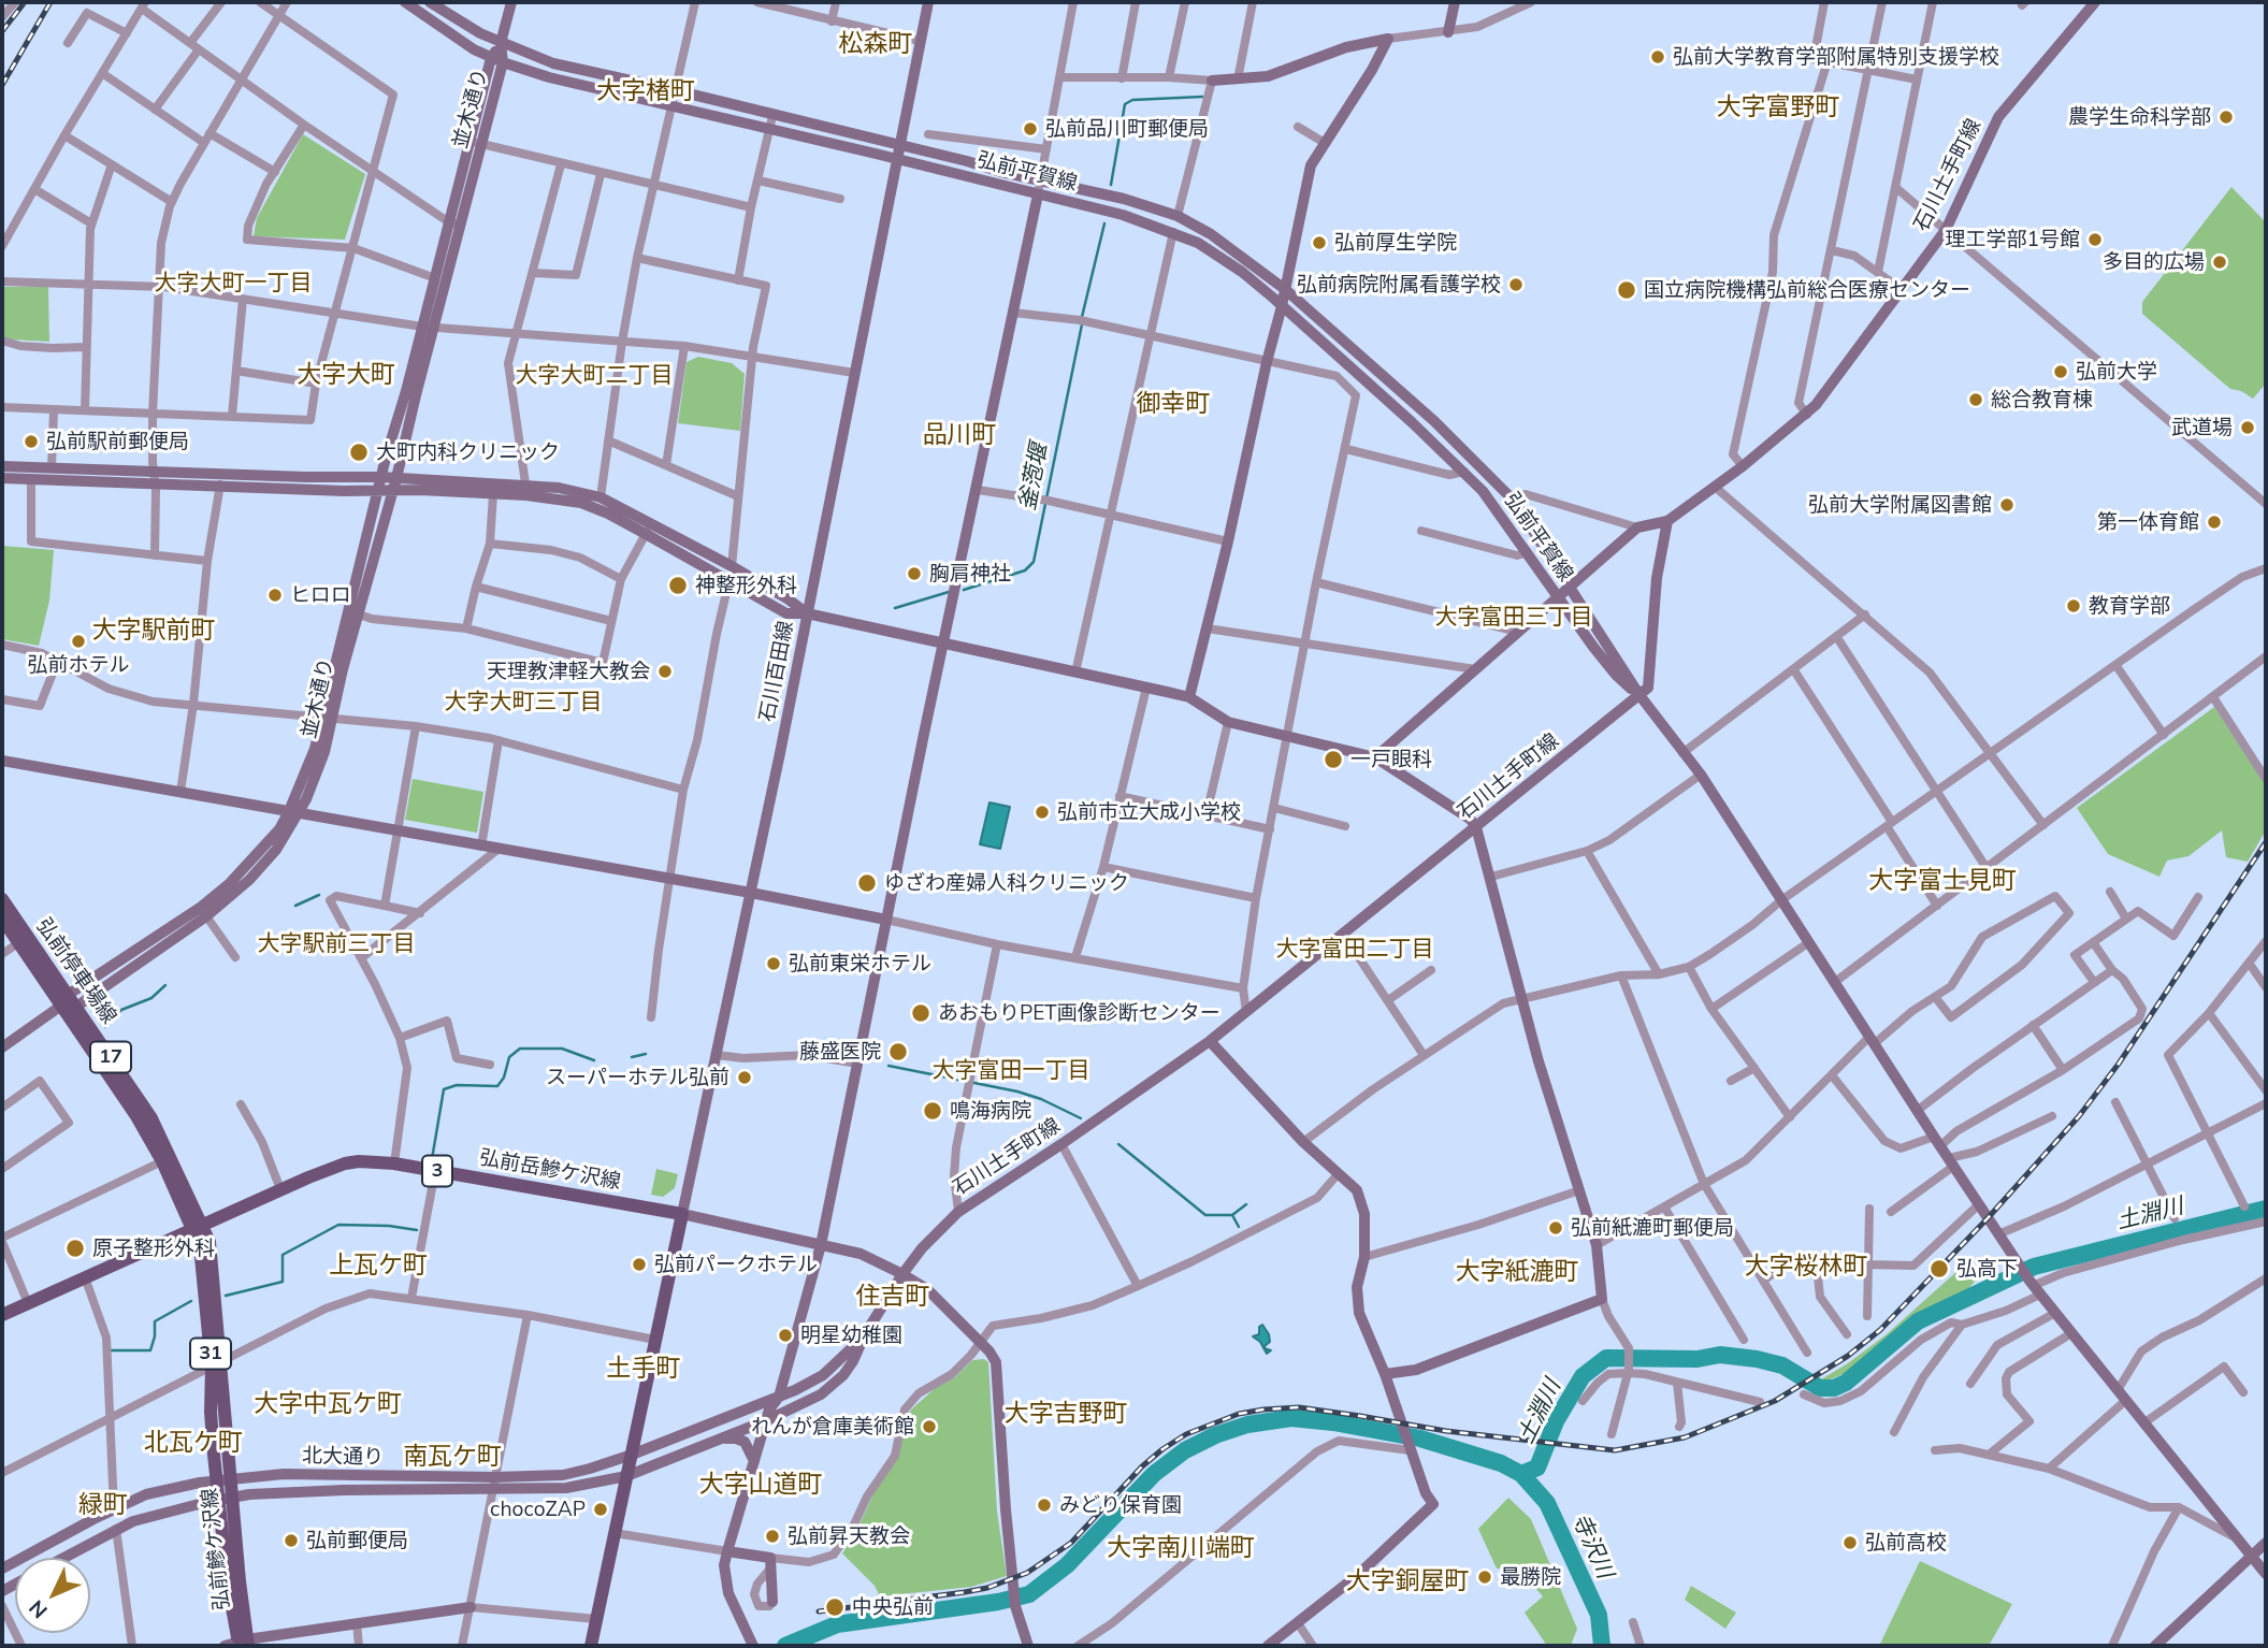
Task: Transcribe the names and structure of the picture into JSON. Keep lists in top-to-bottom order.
{
  "streets": {
    "main road": [
      "弘前停車場線",
      "17",
      "弘前岳鰺ケ沢線",
      "3",
      "31",
      "弘前鰺ケ沢線"
    ],
    "street": [
      "並木通り",
      "弘前平賀線",
      "石川土手町線",
      "石川百田線",
      "北大通り"
    ]
  },
  "crossings": [
    ["並木通り", "弘前平賀線"],
    ["並木通り", "弘前停車場線"],
    ["弘前平賀線", "石川土手町線"],
    ["弘前平賀線", "石川百田線"],
    ["石川土手町線", "北大通り"],
    ["石川百田線", "弘前岳鰺ケ沢線"],
    ["弘前停車場線", "弘前岳鰺ケ沢線"],
    ["弘前停車場線", "弘前鰺ケ沢線"],
    ["弘前岳鰺ケ沢線", "弘前鰺ケ沢線"],
    ["北大通り", "弘前鰺ケ沢線"]
  ],
  "districts": [
    "松森町",
    "大字楮町",
    "大字富野町",
    "大字大町一丁目",
    "大字大町",
    "大字大町二丁目",
    "御幸町",
    "品川町",
    "大字富田三丁目",
    "大字駅前町",
    "大字大町三丁目",
    "大字富士見町",
    "大字駅前三丁目",
    "大字富田二丁目",
    "大字富田一丁目",
    "上瓦ケ町",
    "大字桜林町",
    "大字紙漉町",
    "住吉町",
    "土手町",
    "大字中瓦ケ町",
    "大字吉野町",
    "北瓦ケ町",
    "南瓦ケ町",
    "大字山道町",
    "緑町",
    "大字南川端町",
    "大字銅屋町"
  ],
  "water": ["釜萢堰", "土淵川", "寺沢川"],
  "places": [
    "弘前大学教育学部附属特別支援学校",
    "農学生命科学部",
    "弘前品川町郵便局",
    "理工学部1号館",
    "弘前厚生学院",
    "多目的広場",
    "弘前病院附属看護学校",
    "国立病院機構弘前総合医療センター",
    "弘前大学",
    "総合教育棟",
    "武道場",
    "弘前駅前郵便局",
    "大町内科クリニック",
    "弘前大学附属図書館",
    "第一体育館",
    "胸肩神社",
    "神整形外科",
    "ヒロロ",
    "教育学部",
    "弘前ホテル",
    "天理教津軽大教会",
    "一戸眼科",
    "弘前市立大成小学校",
    "ゆざわ産婦人科クリニック",
    "弘前東栄ホテル",
    "あおもりPET画像診断センター",
    "藤盛医院",
    "スーパーホテル弘前",
    "鳴海病院",
    "弘前紙漉町郵便局",
    "原子整形外科",
    "弘前パークホテル",
    "弘高下",
    "明星幼稚園",
    "れんが倉庫美術館",
    "みどり保育園",
    "chocoZAP",
    "弘前昇天教会",
    "弘前郵便局",
    "弘前高校",
    "最勝院",
    "中央弘前"
  ],
  "north": "bottom left"
}
